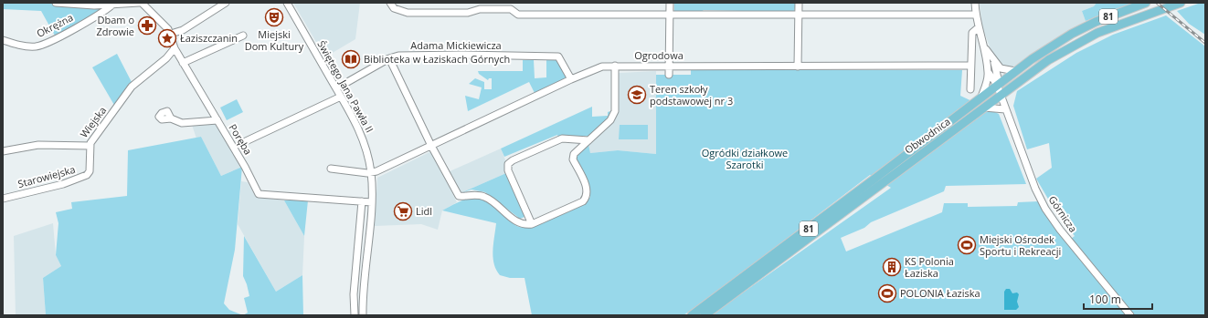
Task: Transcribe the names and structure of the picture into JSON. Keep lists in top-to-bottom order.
{
  "streets": {
    "main road": ["81", "Obwodnica"],
    "street": [
      "Okrężna",
      "Adama Mickiewicza",
      "Ogrodowa",
      "Świętego Jana Pawła II",
      "Wiejska",
      "Poręba",
      "Starowiejska",
      "Górnicza"
    ]
  },
  "crossings": [
    ["Adama Mickiewicza", "Ogrodowa"],
    ["Adama Mickiewicza", "Świętego Jana Pawła II"],
    ["Ogrodowa", "Świętego Jana Pawła II"],
    ["Świętego Jana Pawła II", "Poręba"],
    ["Wiejska", "Poręba"],
    ["Wiejska", "Starowiejska"],
    ["Obwodnica", "Górnicza"]
  ],
  "parks": ["Ogródki działkowe Szarotki"],
  "places": {
    "theatre": ["Miejski Dom Kultury"],
    "pharmacy": ["Dbam o Zdrowie"],
    "place": ["Łaziszczanin"],
    "library": ["Biblioteka w Łaziskach Górnych"],
    "school or university": ["Teren szkoły podstawowej nr 3"],
    "supermarket": ["Lidl"],
    "sports": ["Miejski Ośrodek Sportu i Rekreacji", "POLONIA Łaziska"],
    "building": ["KS Polonia Łaziska"]
  },
  "scale_bar": "100 m"
}
